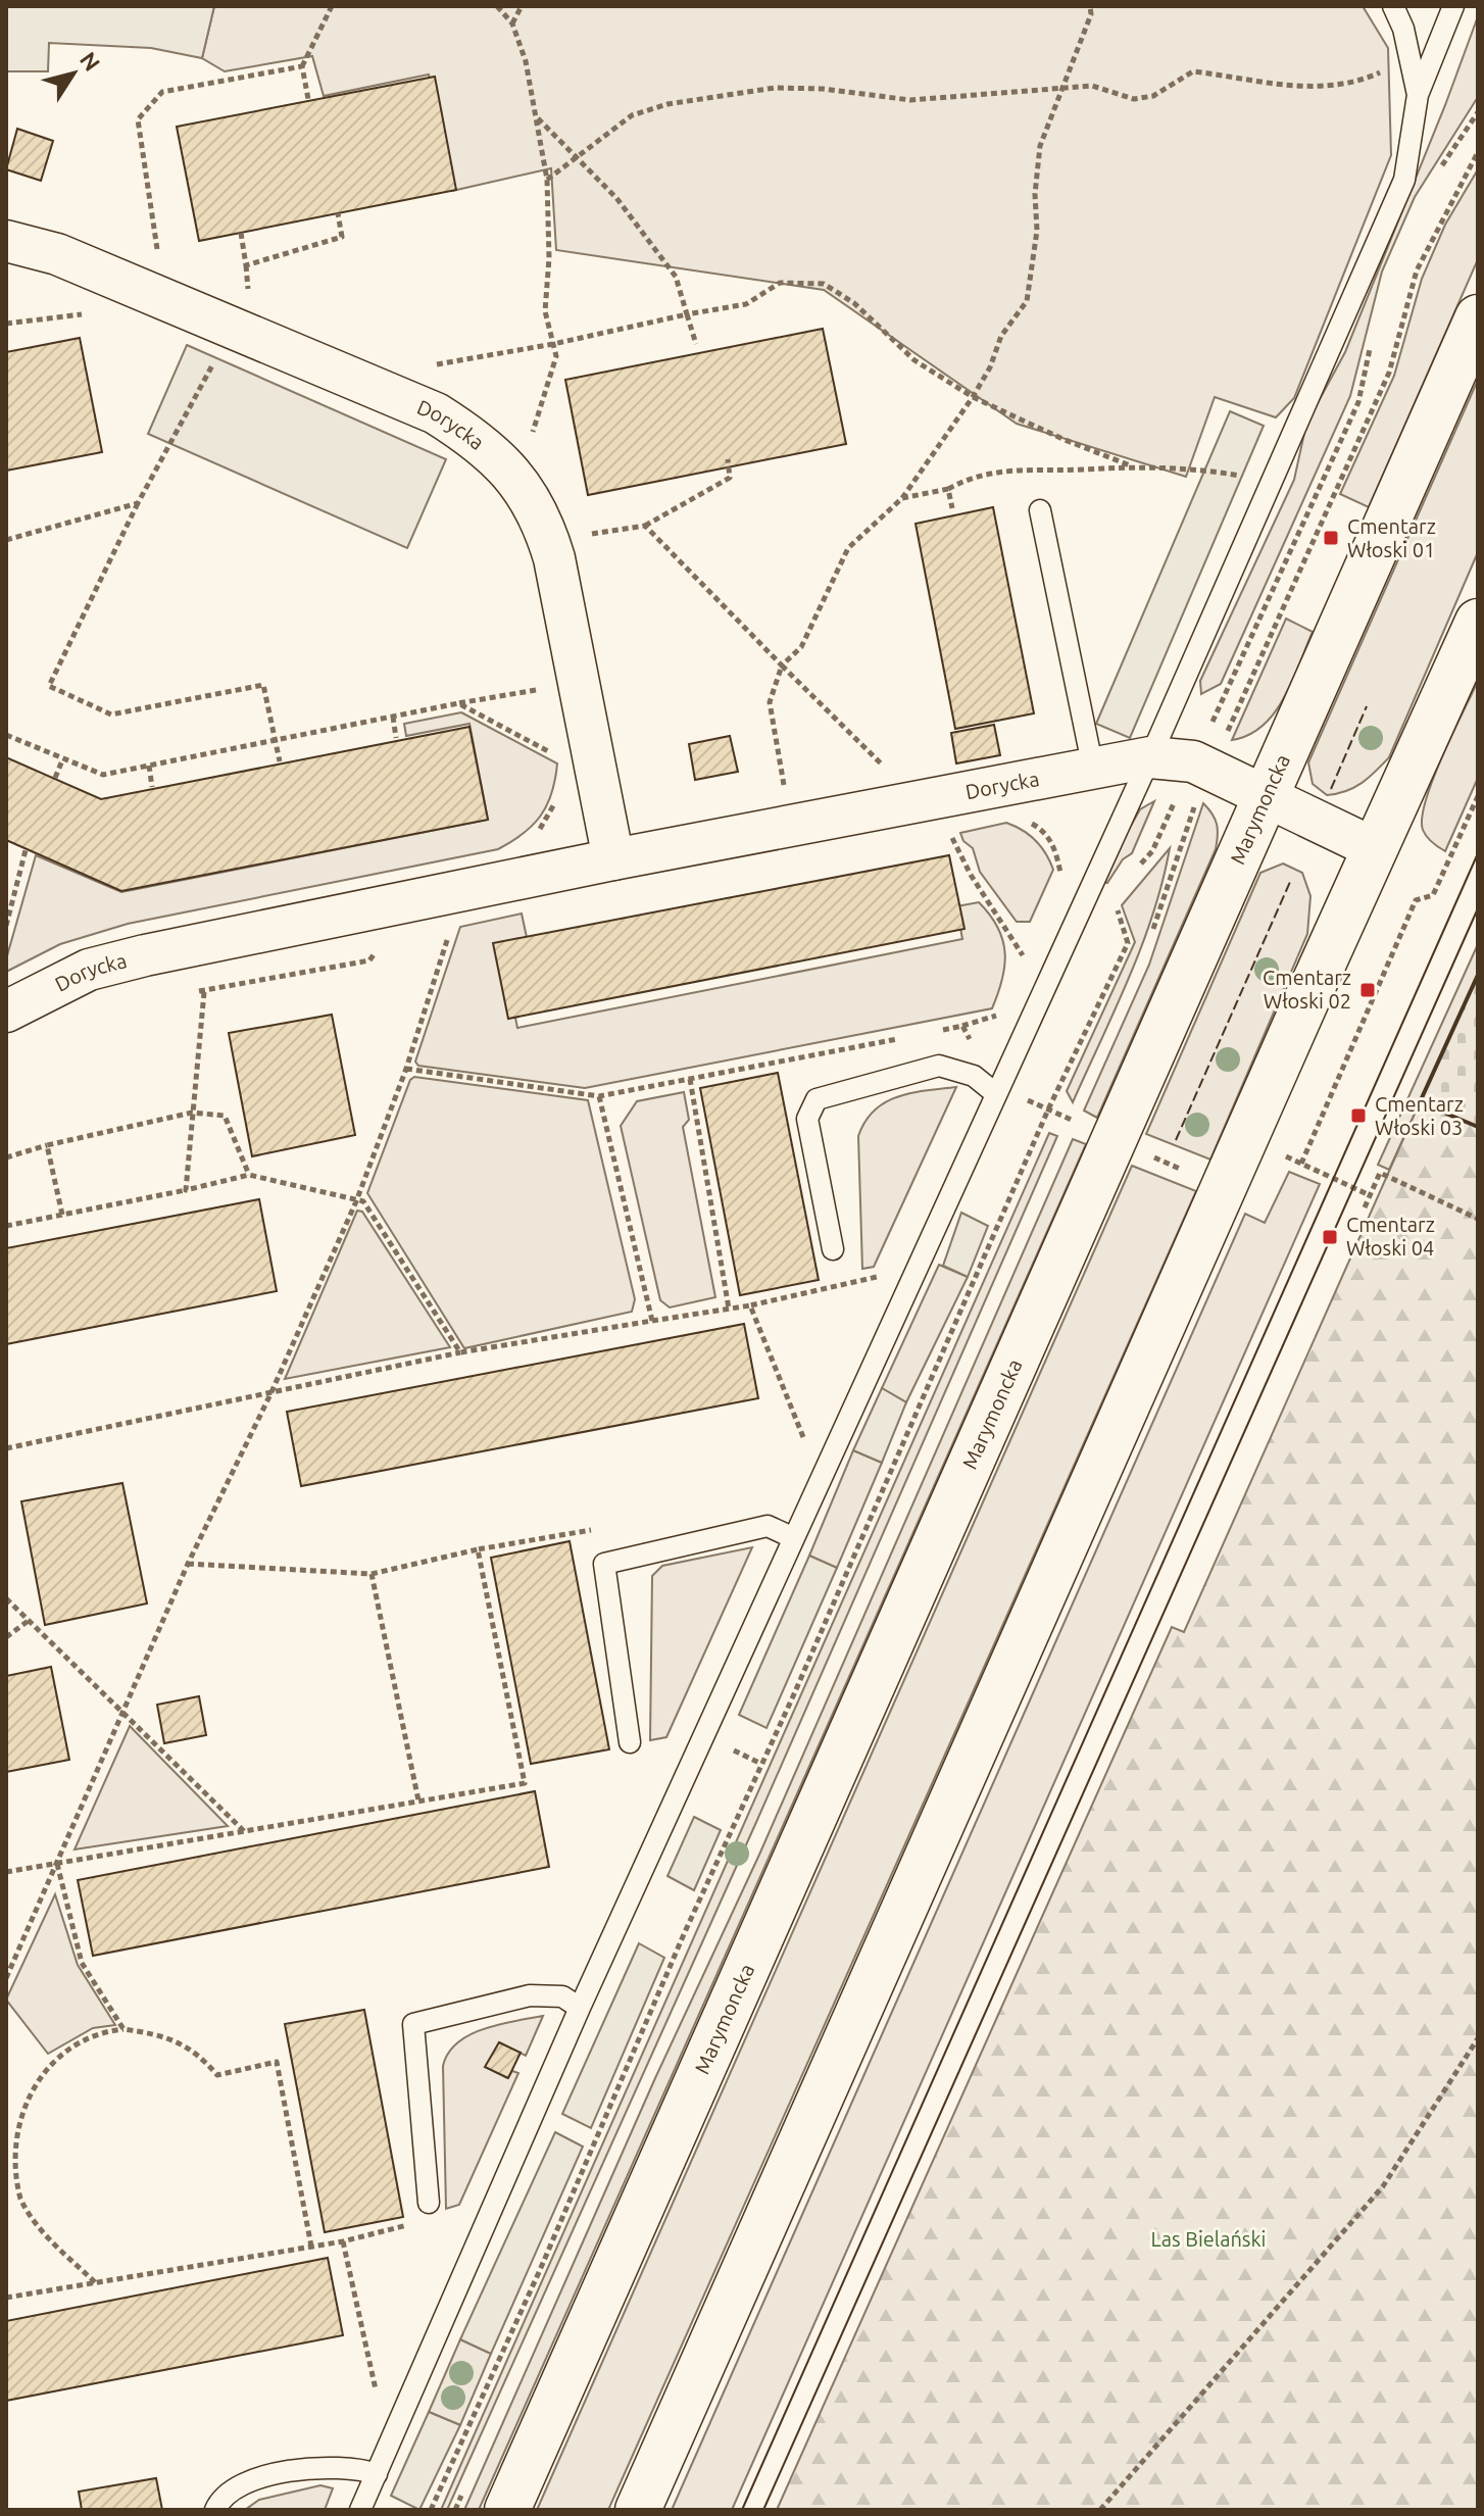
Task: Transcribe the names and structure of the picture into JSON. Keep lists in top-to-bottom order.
{
  "streets": {
    "main road": ["Marymoncka"],
    "street": ["Dorycka"]
  },
  "crossings": [
    ["Dorycka", "Marymoncka"]
  ],
  "parks": ["Las Bielański"],
  "places": {
    "transit": [
      "Cmentarz Włoski 01",
      "Cmentarz Włoski 02",
      "Cmentarz Włoski 03",
      "Cmentarz Włoski 04"
    ]
  },
  "north": "top right"
}
